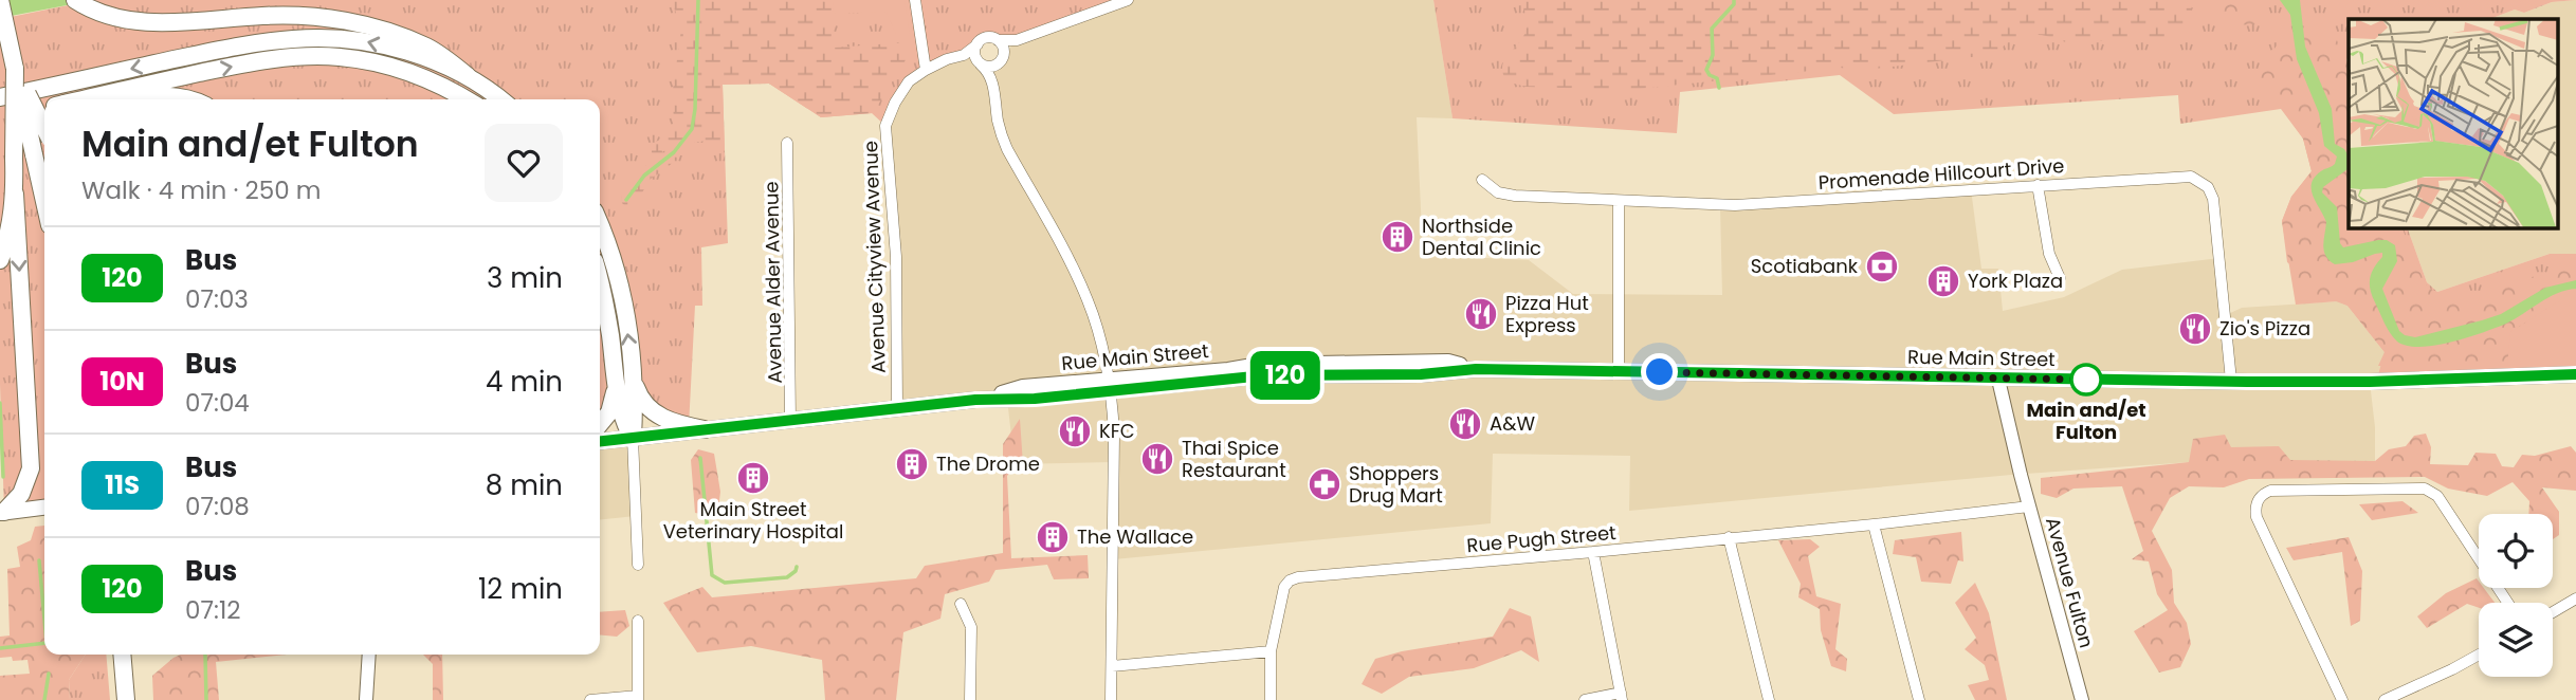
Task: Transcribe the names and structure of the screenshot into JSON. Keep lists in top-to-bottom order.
{
  "streets": {
    "main road": ["Rue Main Street"],
    "street": [
      "Promenade Hillcourt Drive",
      "Avenue Cityview Avenue",
      "Avenue Alder Avenue",
      "Rue Pugh Street",
      "Avenue Fulton"
    ]
  },
  "crossings": [
    ["Promenade Hillcourt Drive", "Rue Main Street"],
    ["Avenue Cityview Avenue", "Rue Main Street"],
    ["Avenue Alder Avenue", "Rue Main Street"],
    ["Rue Main Street", "Avenue Fulton"],
    ["Rue Pugh Street", "Avenue Fulton"]
  ],
  "places": {
    "building": [
      "Northside Dental Clinic",
      "York Plaza",
      "The Drome",
      "Main Street Veterinary Hospital",
      "The Wallace"
    ],
    "bank": ["Scotiabank"],
    "restaurant": [
      "Pizza Hut Express",
      "Zio's Pizza",
      "A&W",
      "KFC",
      "Thai Spice Restaurant"
    ],
    "other": ["Main and/et Fulton"],
    "pharmacy": ["Shoppers Drug Mart"]
  },
  "lines": ["bus line 120"],
  "page": {
    "on_map": "120",
    "heading": ["Main and/et Fulton", "Walk · 4 min · 250 m"],
    "list": [
      {
        "mark": "120",
        "name": "Bus",
        "note": "07:03",
        "value": "3 min"
      },
      {
        "mark": "10N",
        "name": "Bus",
        "note": "07:04",
        "value": "4 min"
      },
      {
        "mark": "11S",
        "name": "Bus",
        "note": "07:08",
        "value": "8 min"
      },
      {
        "mark": "120",
        "name": "Bus",
        "note": "07:12",
        "value": "12 min"
      }
    ]
  }
}
